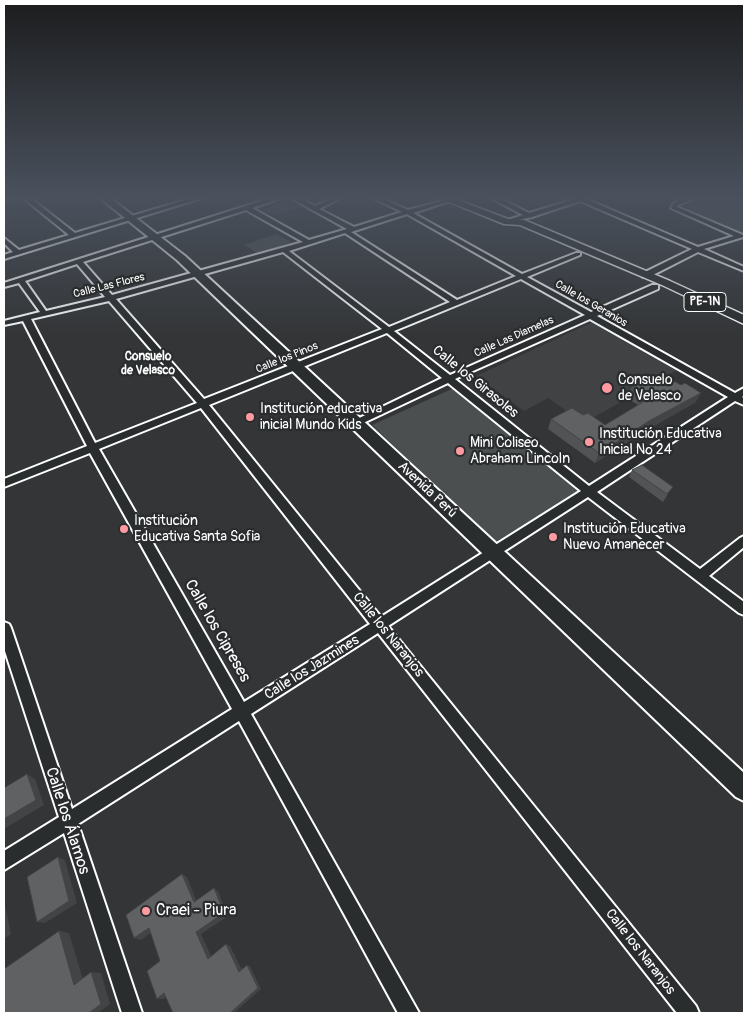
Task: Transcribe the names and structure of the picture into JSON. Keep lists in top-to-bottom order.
{
  "streets": {
    "main road": ["PE-1N"],
    "street": [
      "Calle Las Flores",
      "Calle los Geranios",
      "Calle Las Diamelas",
      "Calle los Pinos",
      "Calle los Girasoles",
      "Avenida Perú",
      "Calle los Cipreses",
      "Calle los Naranjos",
      "Calle los Jazmines",
      "Calle los Álamos"
    ]
  },
  "crossings": [
    ["Calle Las Flores", "Calle los Girasoles"],
    ["Calle Las Flores", "Avenida Perú"],
    ["Calle Las Flores", "Calle los Cipreses"],
    ["Calle Las Flores", "Calle los Naranjos"],
    ["PE-1N", "Calle Las Diamelas"],
    ["PE-1N", "Calle los Pinos"],
    ["Calle los Geranios", "Calle Las Diamelas"],
    ["Calle los Geranios", "Calle los Pinos"],
    ["Calle los Geranios", "Calle los Jazmines"],
    ["Calle Las Diamelas", "Calle los Girasoles"],
    ["Calle Las Diamelas", "Avenida Perú"],
    ["Calle los Pinos", "Calle los Girasoles"],
    ["Calle los Pinos", "Avenida Perú"],
    ["Calle los Pinos", "Calle los Cipreses"],
    ["Calle los Pinos", "Calle los Naranjos"],
    ["Calle los Girasoles", "Calle los Jazmines"],
    ["Avenida Perú", "Calle los Jazmines"],
    ["Calle los Cipreses", "Calle los Jazmines"],
    ["Calle los Naranjos", "Calle los Jazmines"],
    ["Calle los Jazmines", "Calle los Álamos"]
  ],
  "districts": ["Consuelo de Velasco"],
  "places": [
    "Consuelo de Velasco",
    "Institución educativa inicial Mundo Kids",
    "Institución Educativa Inicial Nº 24",
    "Mini Coliseo Abraham Lincoln",
    "Institución Educativa Santa Sofia",
    "Institución Educativa Nuevo Amanecer",
    "Craei - Piura"
  ]
}
